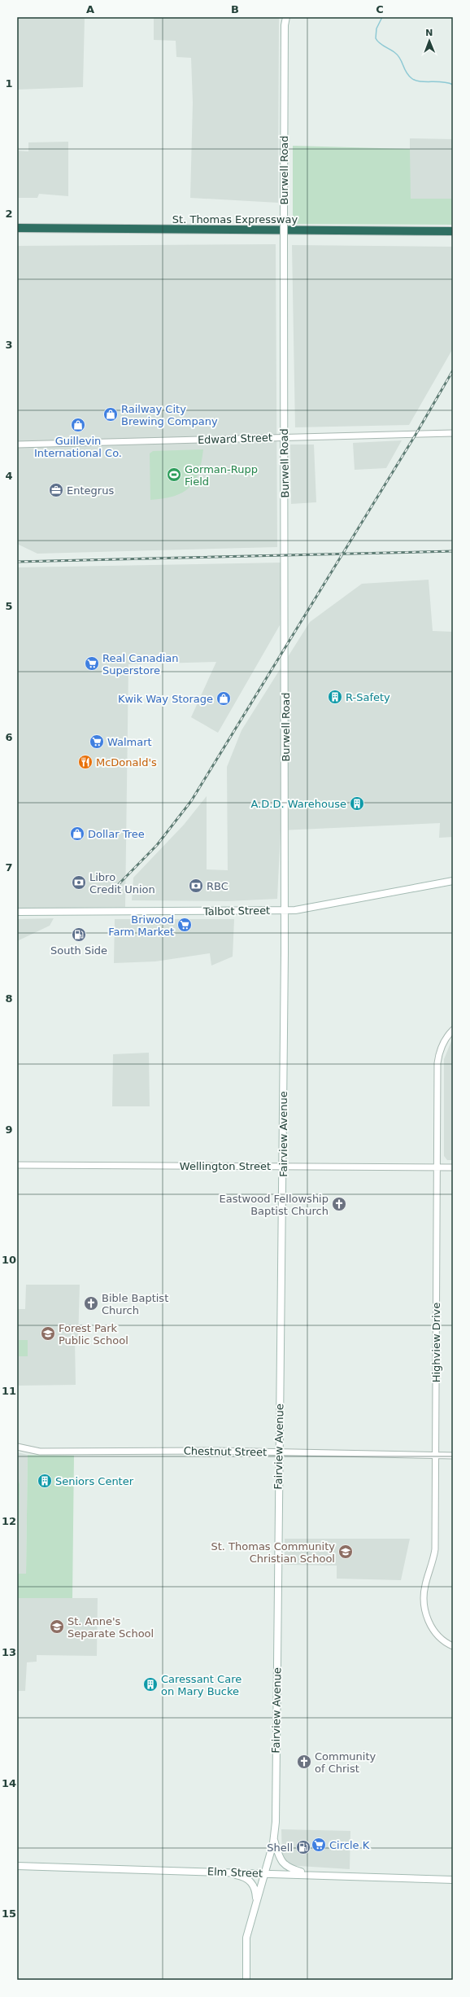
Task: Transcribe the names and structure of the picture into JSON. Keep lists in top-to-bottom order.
{
  "streets": {
    "highway": ["St. Thomas Expressway"],
    "main road": [
      "Burwell Road",
      "Talbot Street",
      "Fairview Avenue",
      "Elm Street"
    ],
    "street": [
      "Edward Street",
      "Wellington Street",
      "Highview Drive",
      "Chestnut Street"
    ]
  },
  "crossings": [
    ["Burwell Road", "Edward Street"],
    ["Burwell Road", "Talbot Street"],
    ["Burwell Road", "Fairview Avenue"],
    ["Talbot Street", "Fairview Avenue"],
    ["Fairview Avenue", "Wellington Street"],
    ["Fairview Avenue", "Chestnut Street"],
    ["Fairview Avenue", "Elm Street"],
    ["Wellington Street", "Highview Drive"],
    ["Highview Drive", "Chestnut Street"]
  ],
  "places": {
    "shop": [
      "Railway City Brewing Company",
      "Guillevin International Co.",
      "Kwik Way Storage",
      "Dollar Tree"
    ],
    "sports": ["Gorman-Rupp Field"],
    "office": ["Entegrus"],
    "supermarket": [
      "Real Canadian Superstore",
      "Walmart",
      "Briwood Farm Market",
      "Circle K"
    ],
    "building": [
      "R-Safety",
      "A.D.D. Warehouse",
      "Seniors Center",
      "Caressant Care on Mary Bucke"
    ],
    "restaurant": ["McDonald's"],
    "bank": ["Libro Credit Union", "RBC"],
    "fuel station": ["South Side", "Shell"],
    "church": ["Eastwood Fellowship Baptist Church", "Bible Baptist Church", "Community of Christ"],
    "school or university": ["Forest Park Public School", "St. Thomas Community Christian School", "St. Anne's Separate School"]
  },
  "north": "top",
  "grid": {
    "columns": ["A", "B", "C"],
    "rows": [
      "1",
      "2",
      "3",
      "4",
      "5",
      "6",
      "7",
      "8",
      "9",
      "10",
      "11",
      "12",
      "13",
      "14",
      "15"
    ]
  }
}
